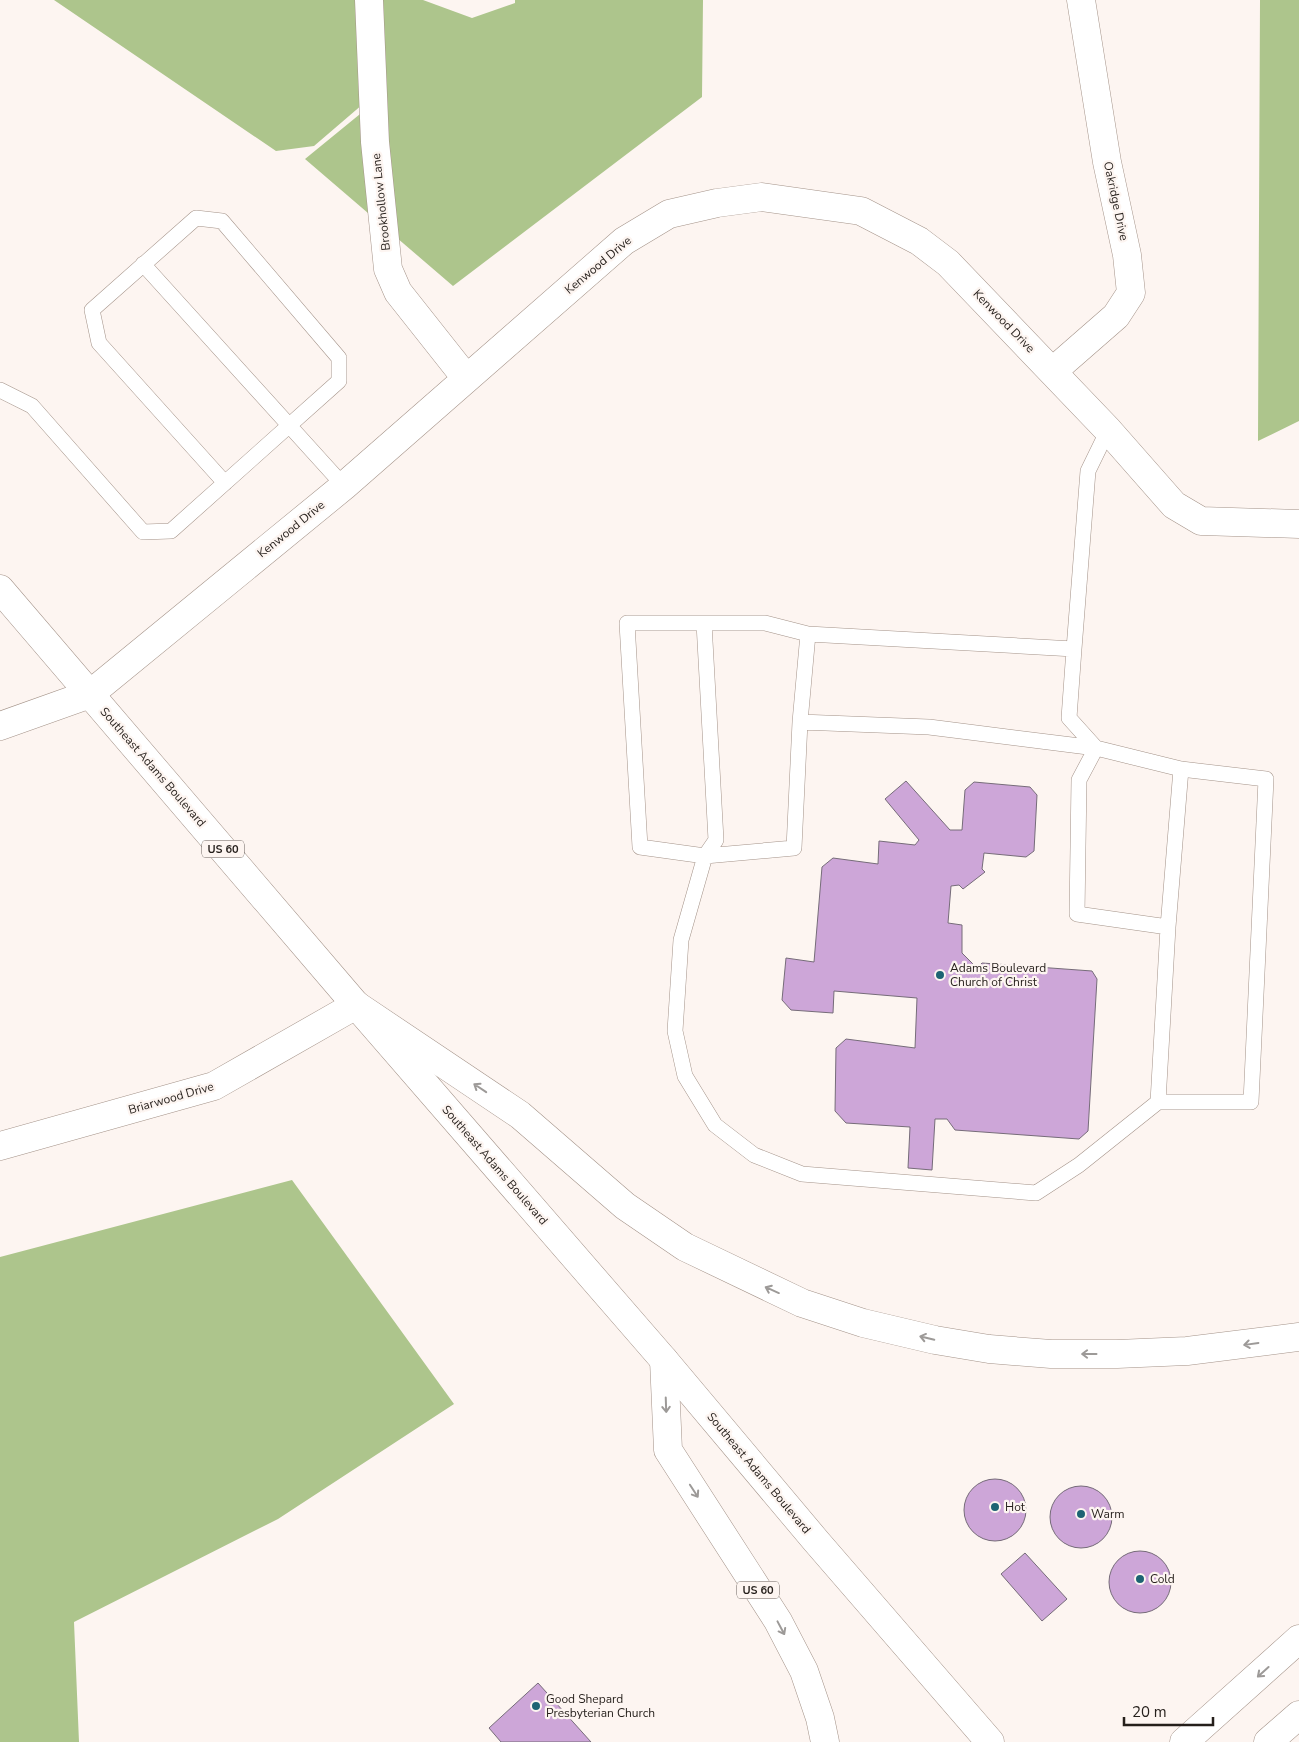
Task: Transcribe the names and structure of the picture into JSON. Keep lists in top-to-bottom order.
{
  "streets": {
    "main road": [
      "Oakridge Drive",
      "Brookhollow Lane",
      "Kenwood Drive",
      "Southeast Adams Boulevard",
      "US 60",
      "Briarwood Drive"
    ]
  },
  "crossings": [
    ["Oakridge Drive", "Kenwood Drive"],
    ["Brookhollow Lane", "Kenwood Drive"],
    ["Kenwood Drive", "Southeast Adams Boulevard"],
    ["Southeast Adams Boulevard", "US 60"],
    ["Southeast Adams Boulevard", "Briarwood Drive"]
  ],
  "places": [
    "Adams Boulevard Church of Christ",
    "Hot",
    "Warm",
    "Cold",
    "Good Shepard Presbyterian Church"
  ],
  "scale_bar": "20 m"
}
